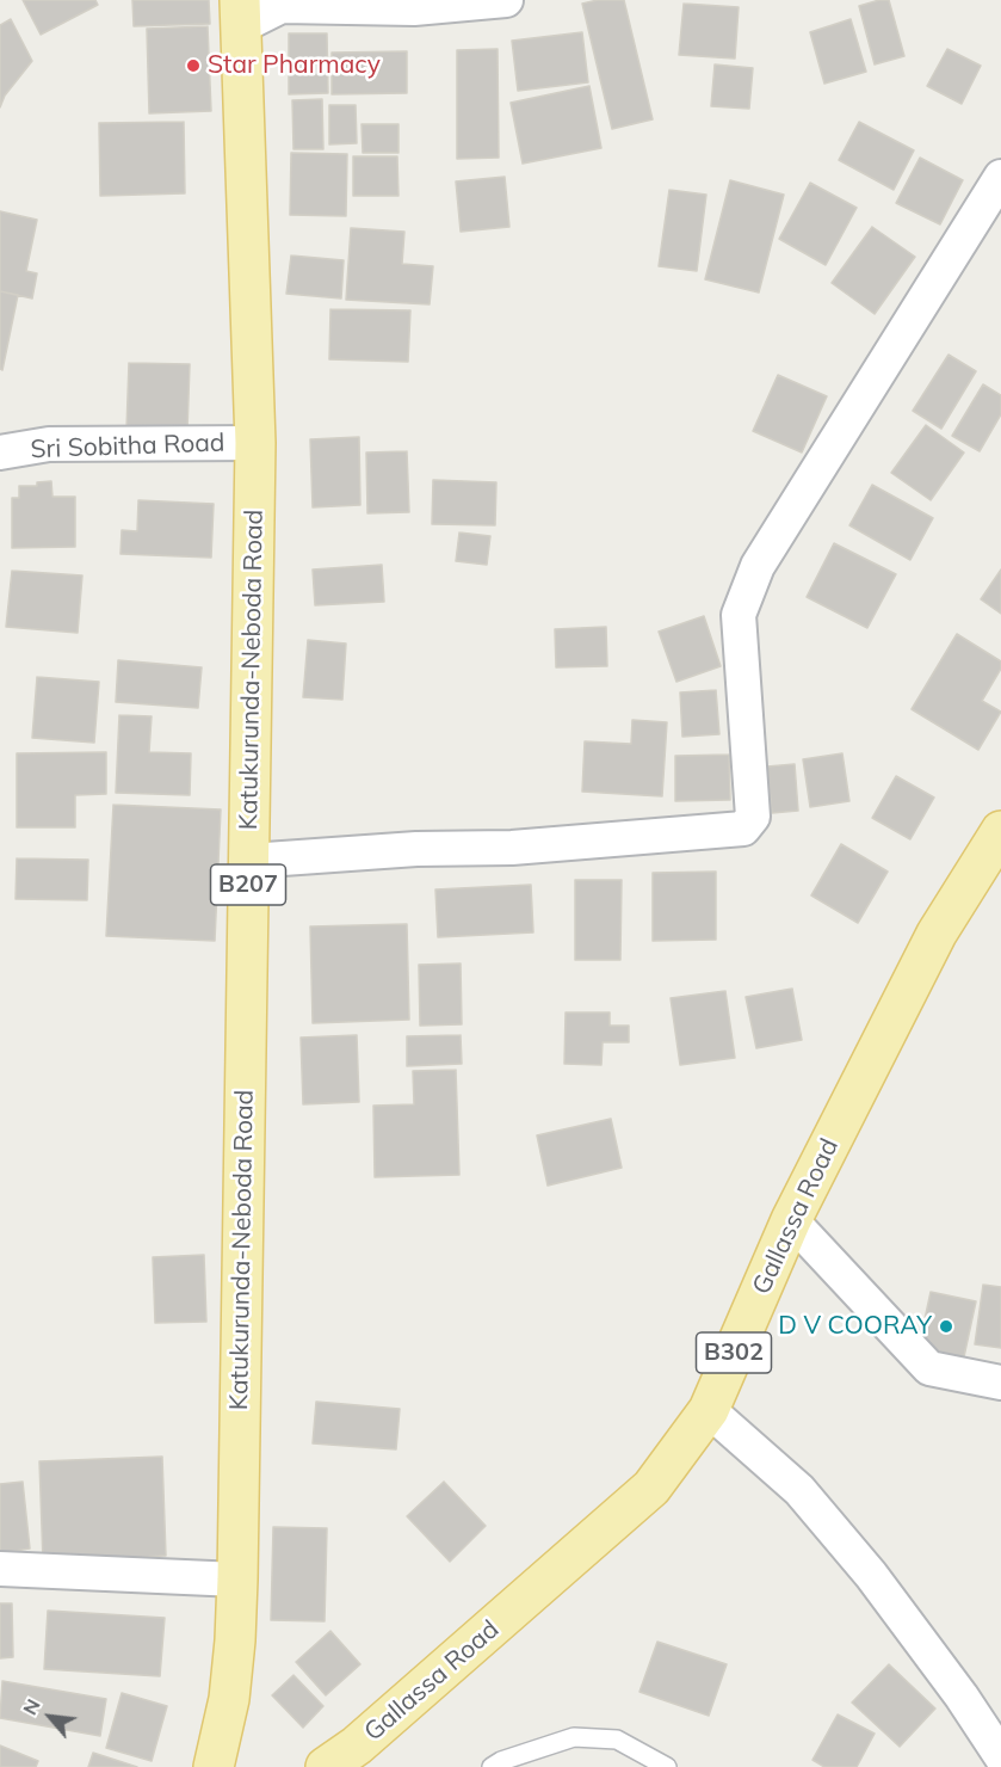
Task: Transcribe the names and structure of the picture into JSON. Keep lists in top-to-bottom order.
{
  "streets": {
    "main road": [
      "Katukurunda-Neboda Road",
      "B207",
      "Gallassa Road",
      "B302"
    ],
    "street": ["Sri Sobitha Road"]
  },
  "crossings": [
    ["Sri Sobitha Road", "Katukurunda-Neboda Road"]
  ],
  "places": ["Star Pharmacy", "D V COORAY"],
  "north": "top left"
}
